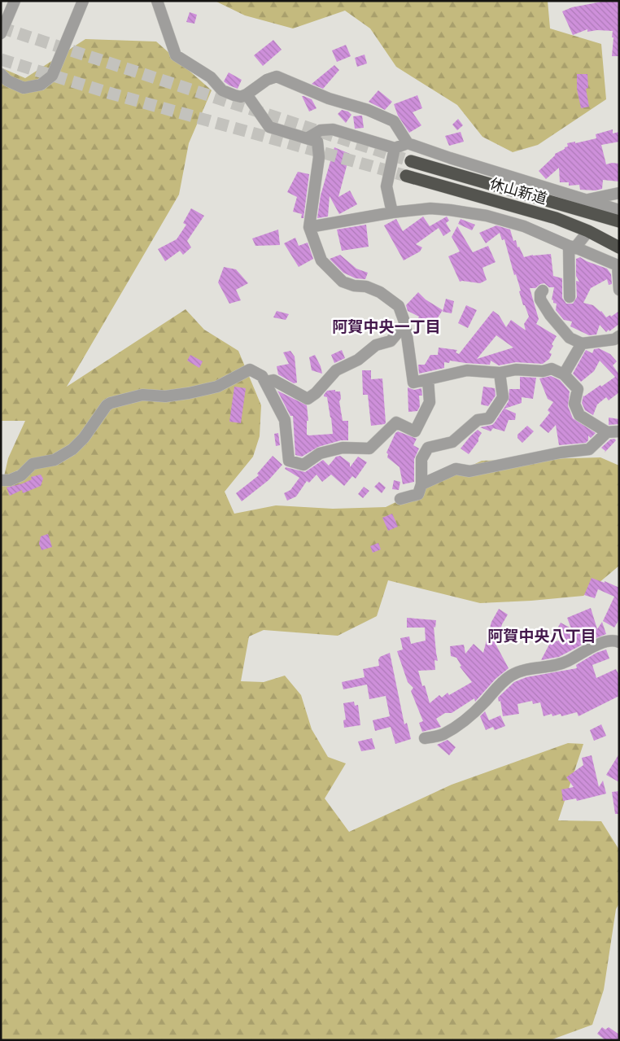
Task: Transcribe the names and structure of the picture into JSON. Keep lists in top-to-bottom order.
{
  "streets": {
    "highway": ["休山新道"]
  },
  "districts": ["阿賀中央一丁目", "阿賀中央八丁目"]
}
